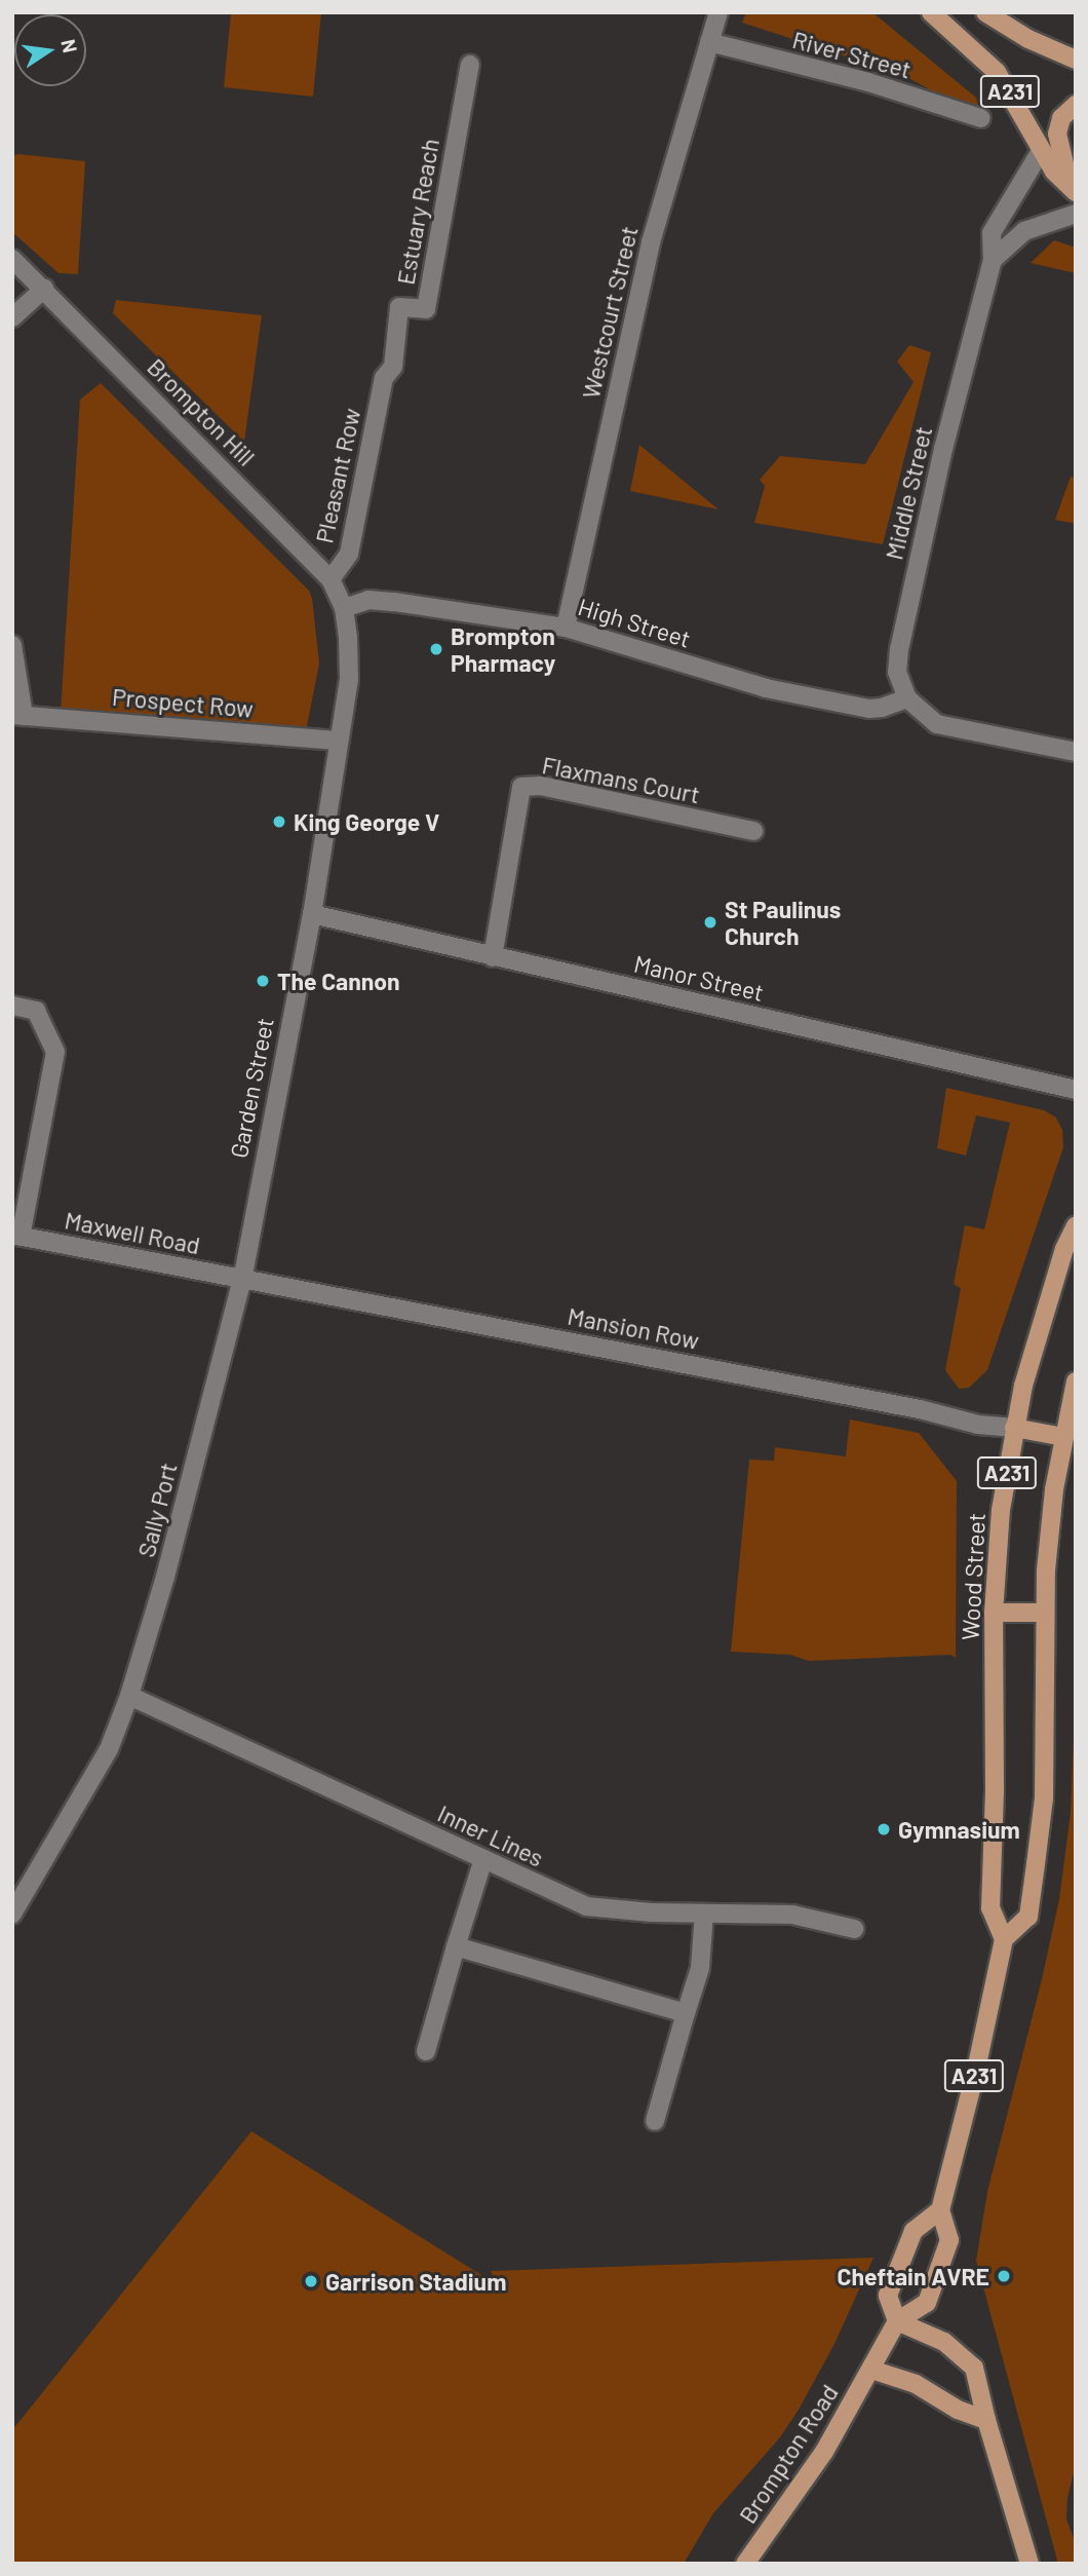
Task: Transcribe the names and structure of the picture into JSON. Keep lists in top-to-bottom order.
{
  "streets": {
    "main road": ["A231", "Wood Street", "Brompton Road"],
    "street": [
      "River Street",
      "Estuary Reach",
      "Westcourt Street",
      "Brompton Hill",
      "Pleasant Row",
      "Middle Street",
      "High Street",
      "Prospect Row",
      "Flaxmans Court",
      "Manor Street",
      "Garden Street",
      "Maxwell Road",
      "Mansion Row",
      "Sally Port",
      "Inner Lines"
    ]
  },
  "crossings": [
    ["River Street", "Westcourt Street"],
    ["A231", "Middle Street"],
    ["A231", "Wood Street"],
    ["A231", "Brompton Road"],
    ["Estuary Reach", "Pleasant Row"],
    ["Westcourt Street", "High Street"],
    ["Brompton Hill", "Pleasant Row"],
    ["Brompton Hill", "High Street"],
    ["Brompton Hill", "Garden Street"],
    ["Middle Street", "High Street"],
    ["High Street", "Garden Street"],
    ["Prospect Row", "Garden Street"],
    ["Flaxmans Court", "Manor Street"],
    ["Manor Street", "Garden Street"],
    ["Garden Street", "Maxwell Road"],
    ["Garden Street", "Mansion Row"],
    ["Garden Street", "Sally Port"],
    ["Maxwell Road", "Mansion Row"],
    ["Maxwell Road", "Sally Port"],
    ["Mansion Row", "Sally Port"],
    ["Mansion Row", "Wood Street"],
    ["Sally Port", "Inner Lines"]
  ],
  "places": [
    "Brompton Pharmacy",
    "King George V",
    "St Paulinus Church",
    "The Cannon",
    "Gymnasium",
    "Cheftain AVRE",
    "Garrison Stadium"
  ],
  "north": "right"
}
